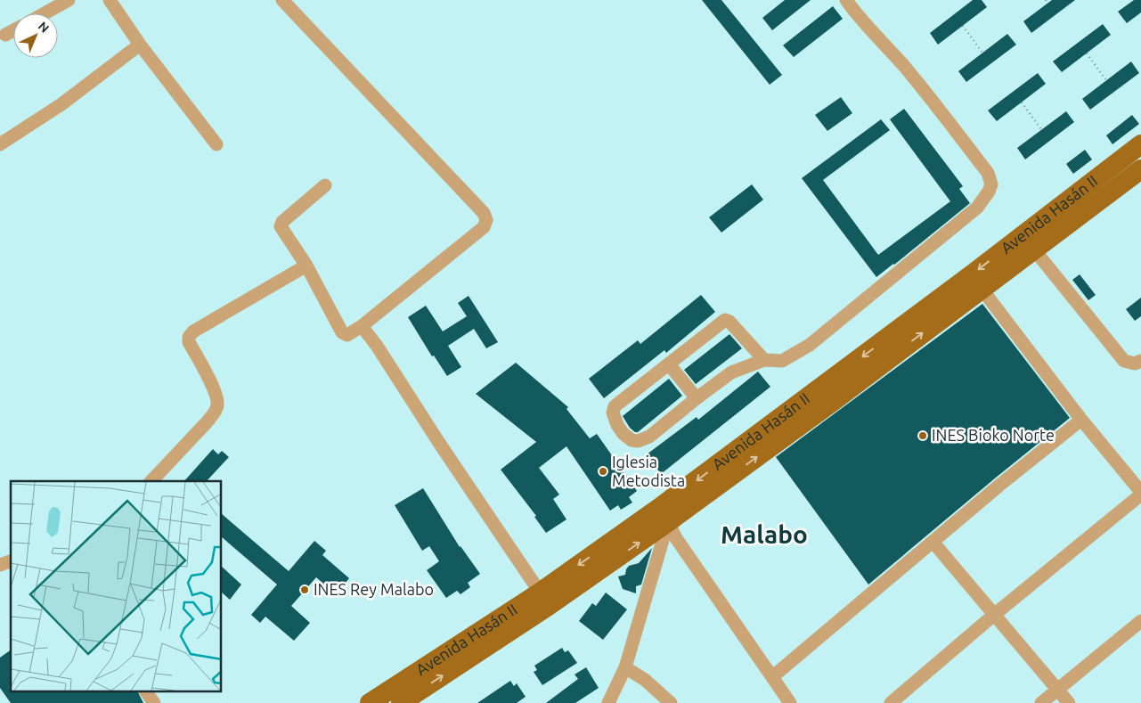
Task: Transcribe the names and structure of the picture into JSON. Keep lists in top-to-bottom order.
{
  "streets": {
    "main road": ["Avenida Hasán II"]
  },
  "districts": ["Malabo"],
  "places": ["INES Bioko Norte", "Iglesia Metodista", "INES Rey Malabo"],
  "north": "top right"
}
